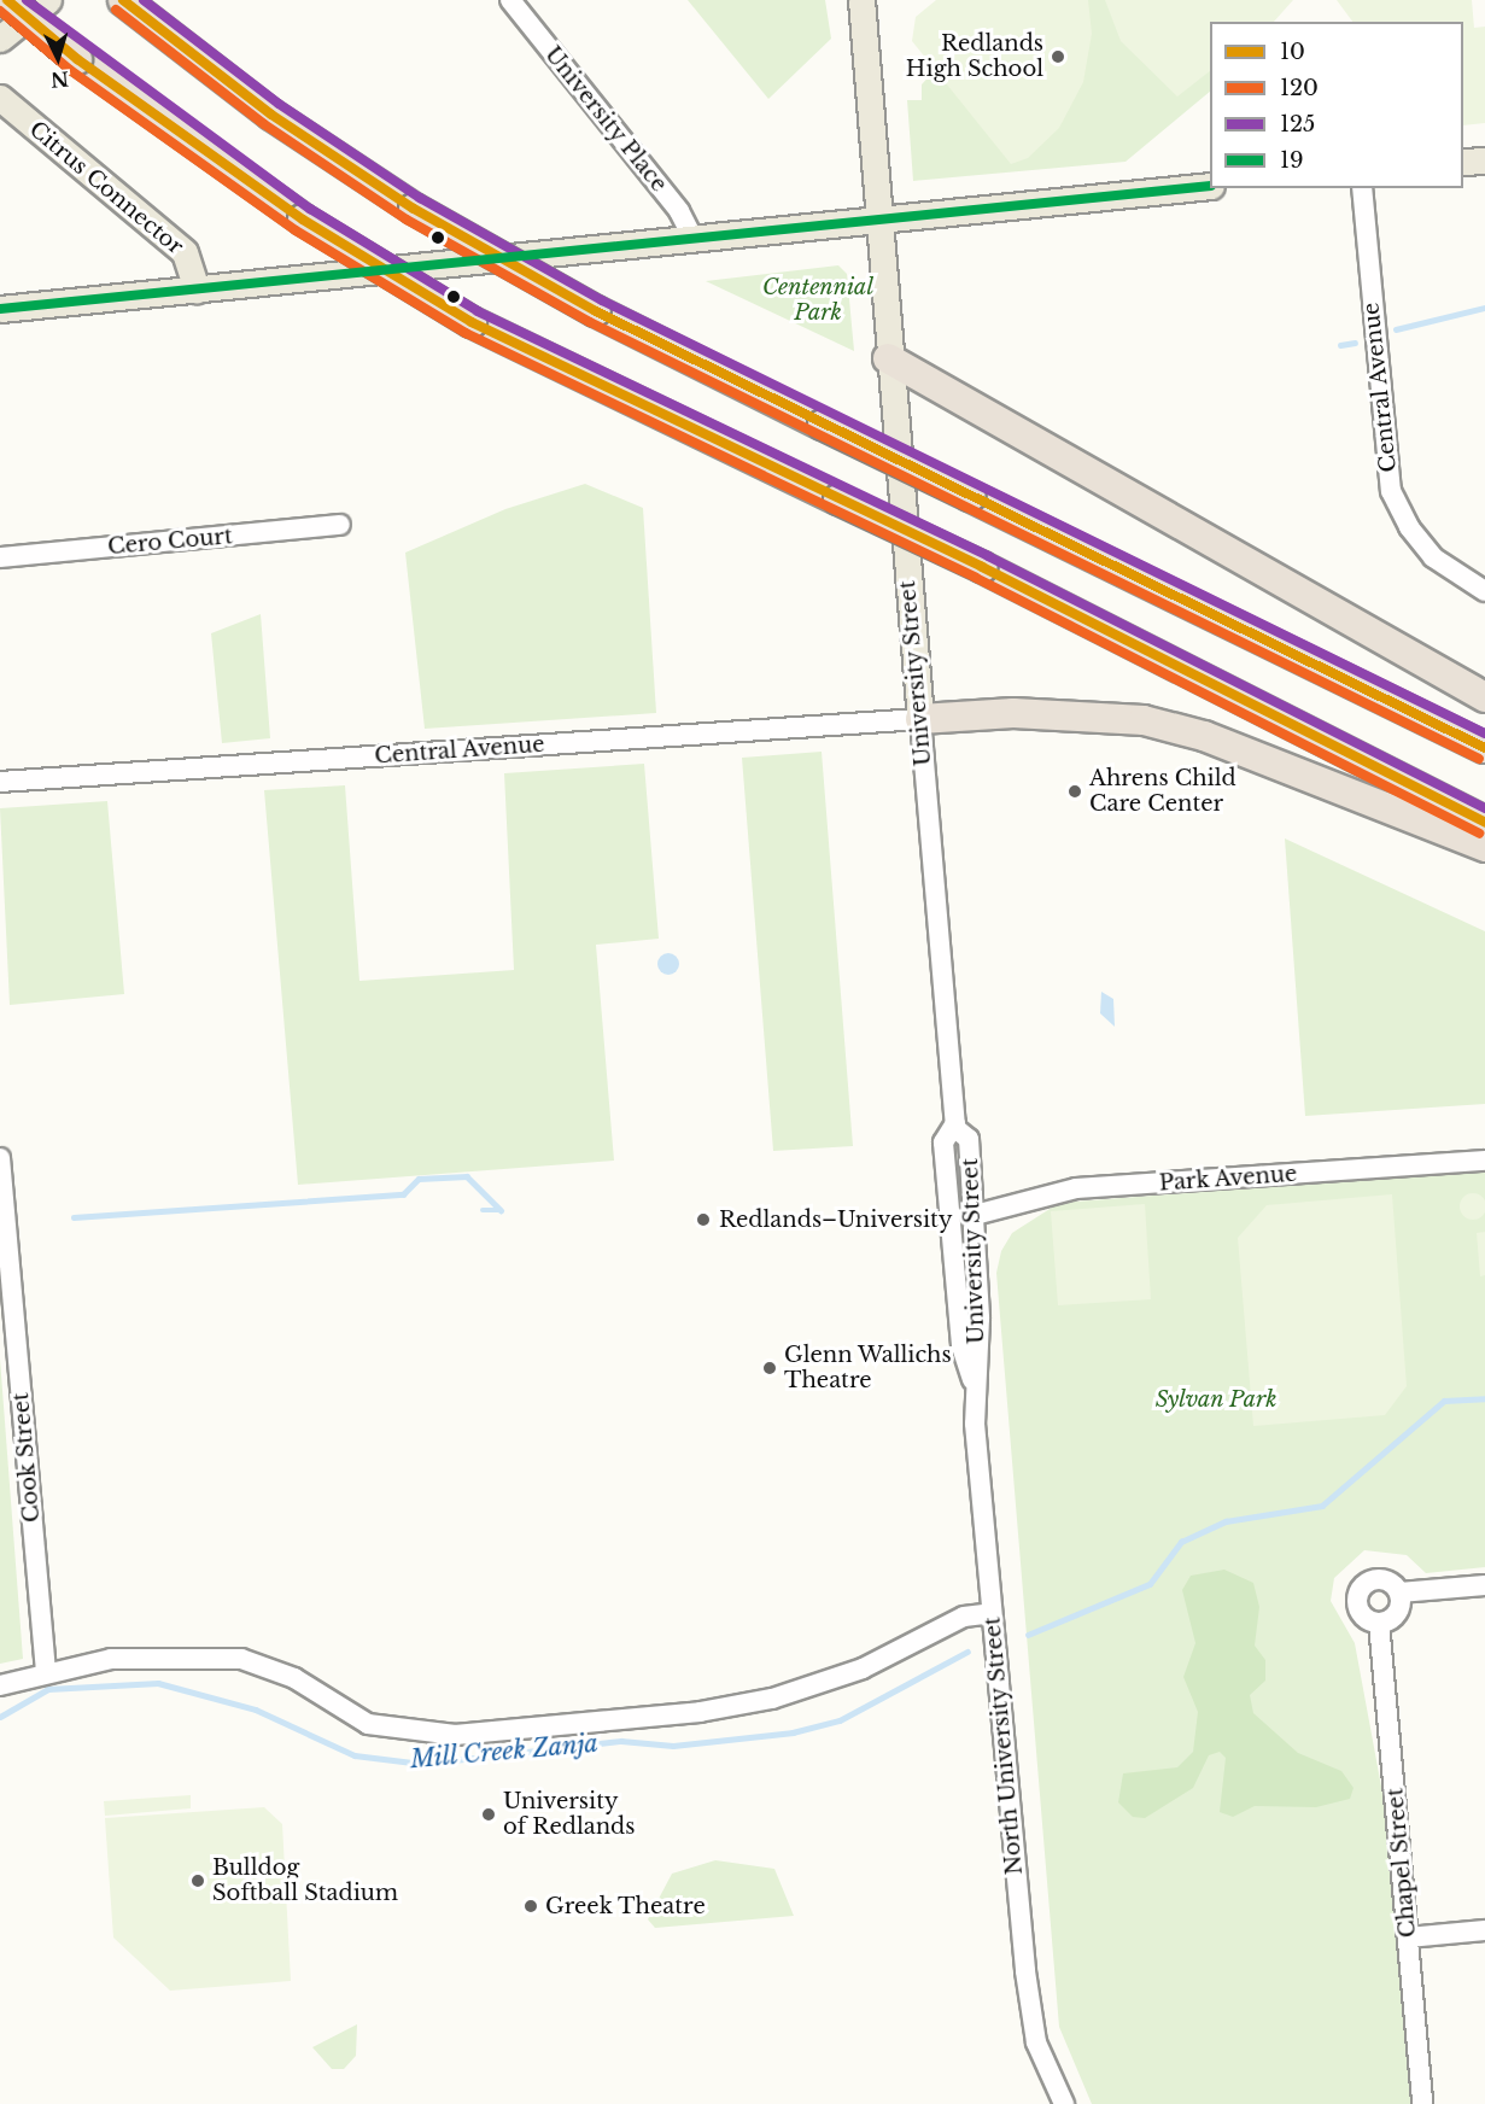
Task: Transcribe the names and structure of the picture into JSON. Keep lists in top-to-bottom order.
{
  "streets": {
    "main road": ["Citrus Connector", "University Street"],
    "street": [
      "University Place",
      "Central Avenue",
      "Cero Court",
      "Park Avenue",
      "Cook Street",
      "North University Street",
      "Chapel Street"
    ]
  },
  "crossings": [
    ["Central Avenue", "University Street"],
    ["University Street", "Park Avenue"],
    ["University Street", "North University Street"]
  ],
  "water": ["Mill Creek Zanja"],
  "parks": ["Centennial Park", "Sylvan Park"],
  "places": [
    "Redlands High School",
    "Ahrens Child Care Center",
    "Redlands–University",
    "Glenn Wallichs Theatre",
    "University of Redlands",
    "Bulldog Softball Stadium",
    "Greek Theatre"
  ],
  "lines": [
    "transit line 10",
    "transit line 125",
    "transit line 120",
    "transit line 19"
  ],
  "legend": [
    "10",
    "120",
    "125",
    "19"
  ],
  "north": "bottom"
}
